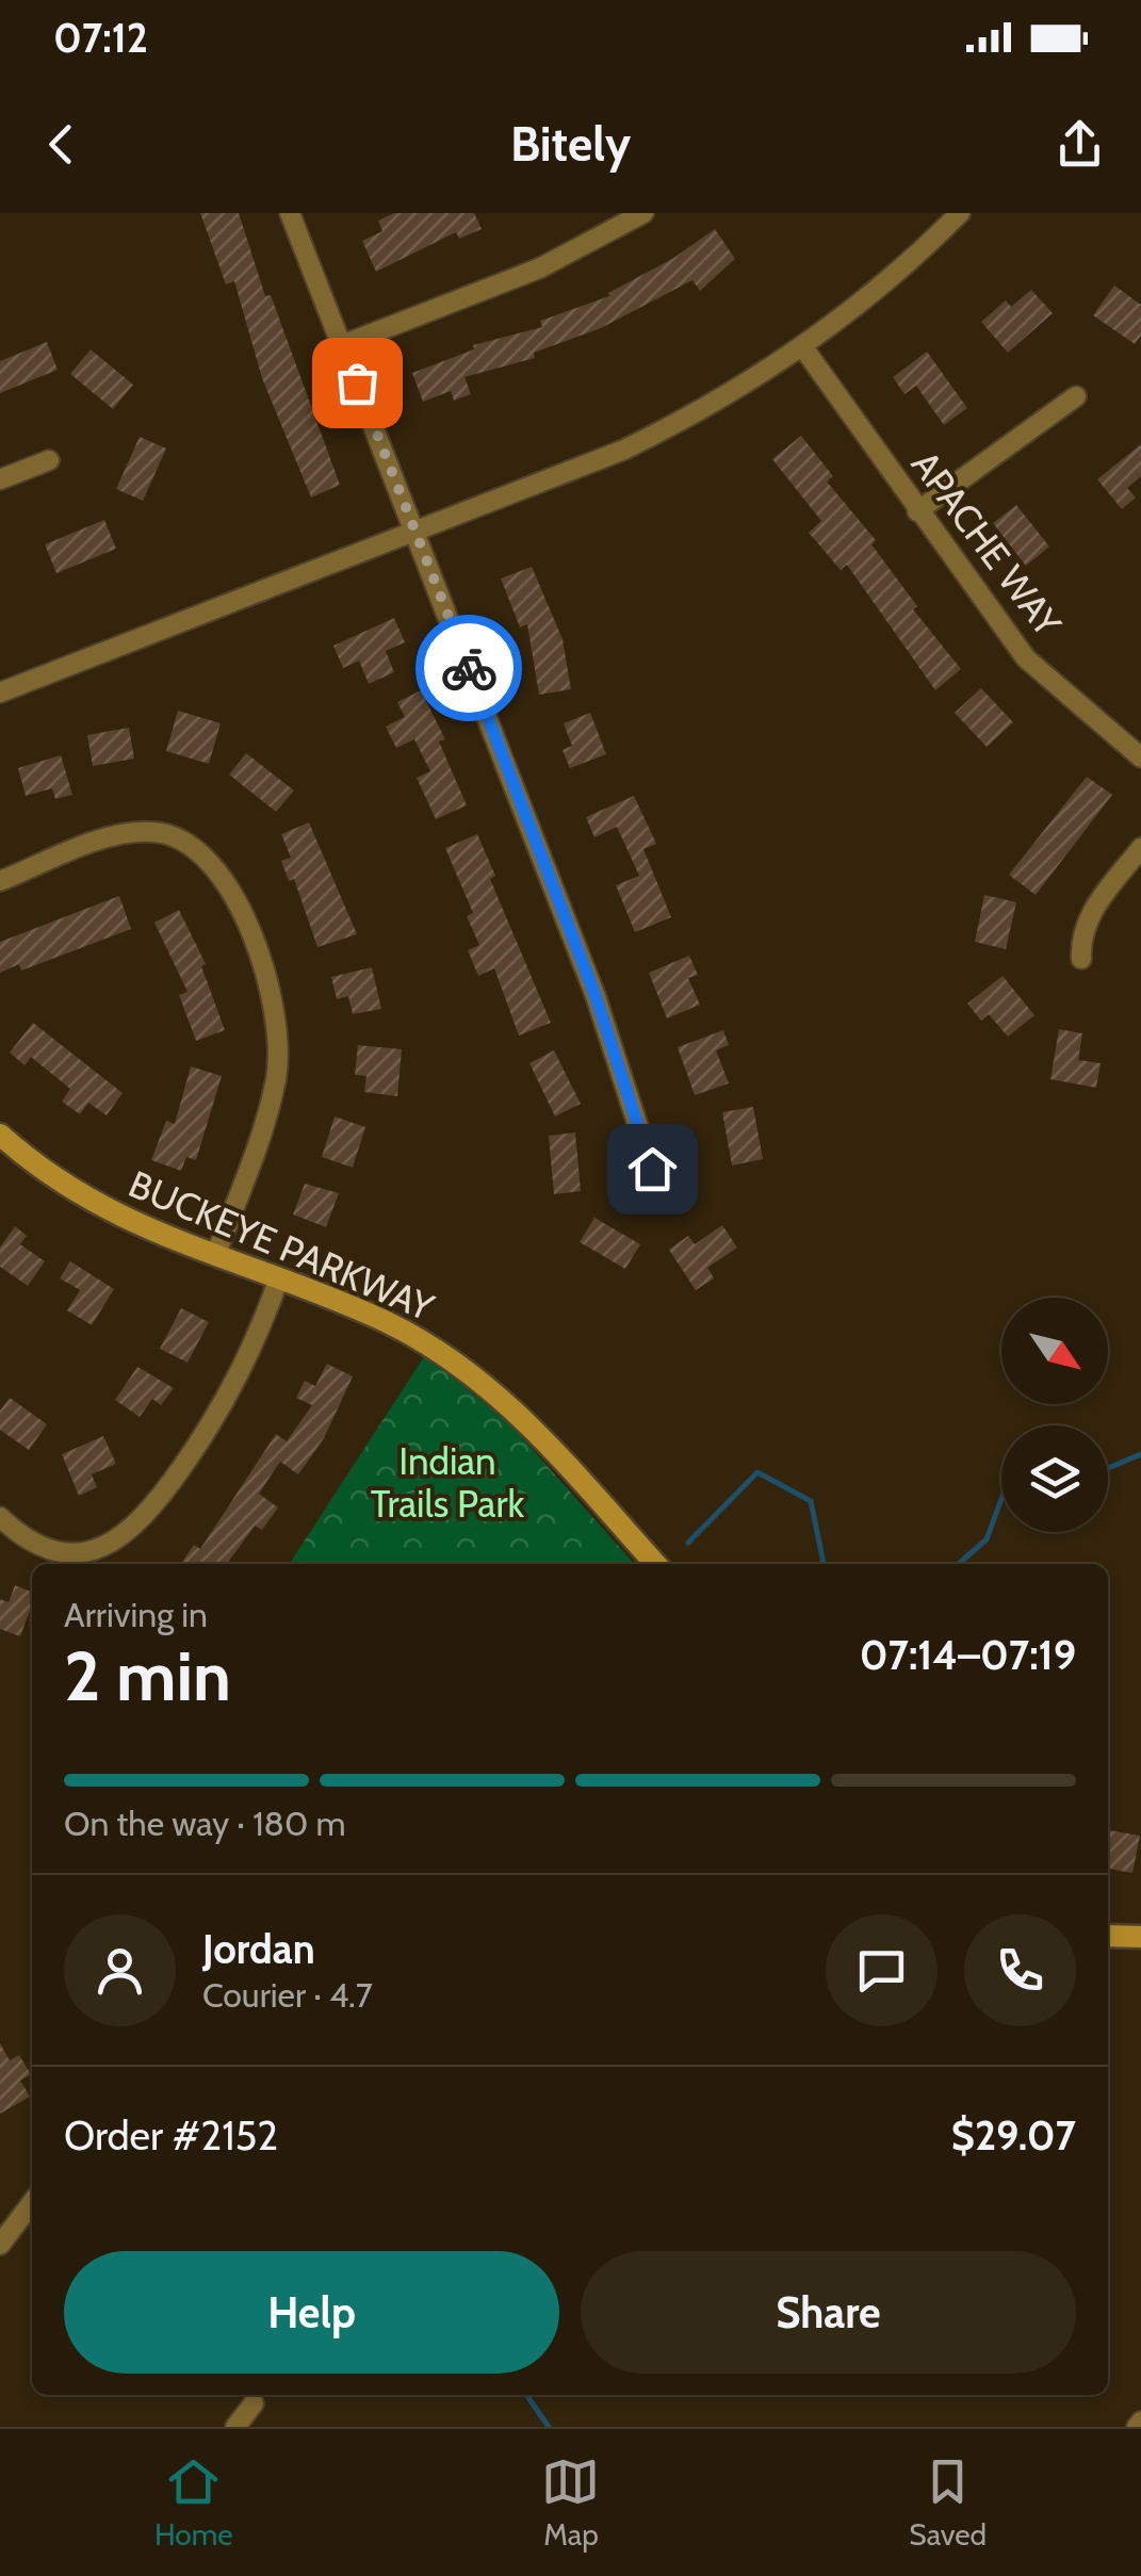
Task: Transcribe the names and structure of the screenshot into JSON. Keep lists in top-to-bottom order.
{
  "streets": {
    "street": ["APACHE WAY", "BUCKEYE PARKWAY"]
  },
  "parks": ["Indian Trails Park"],
  "north": "bottom right",
  "page": {
    "status": "07:12",
    "header": "Bitely",
    "heading": ["2 min", "Arriving in", "07:14–07:19"],
    "panel": [
      "Jordan",
      "Courier · 4.7",
      "Order #2152",
      "$29.07"
    ],
    "bar": "On the way · 180 m",
    "buttons": ["Help", "Share"],
    "tabs": ["Home", "Map", "Saved"]
  }
}
